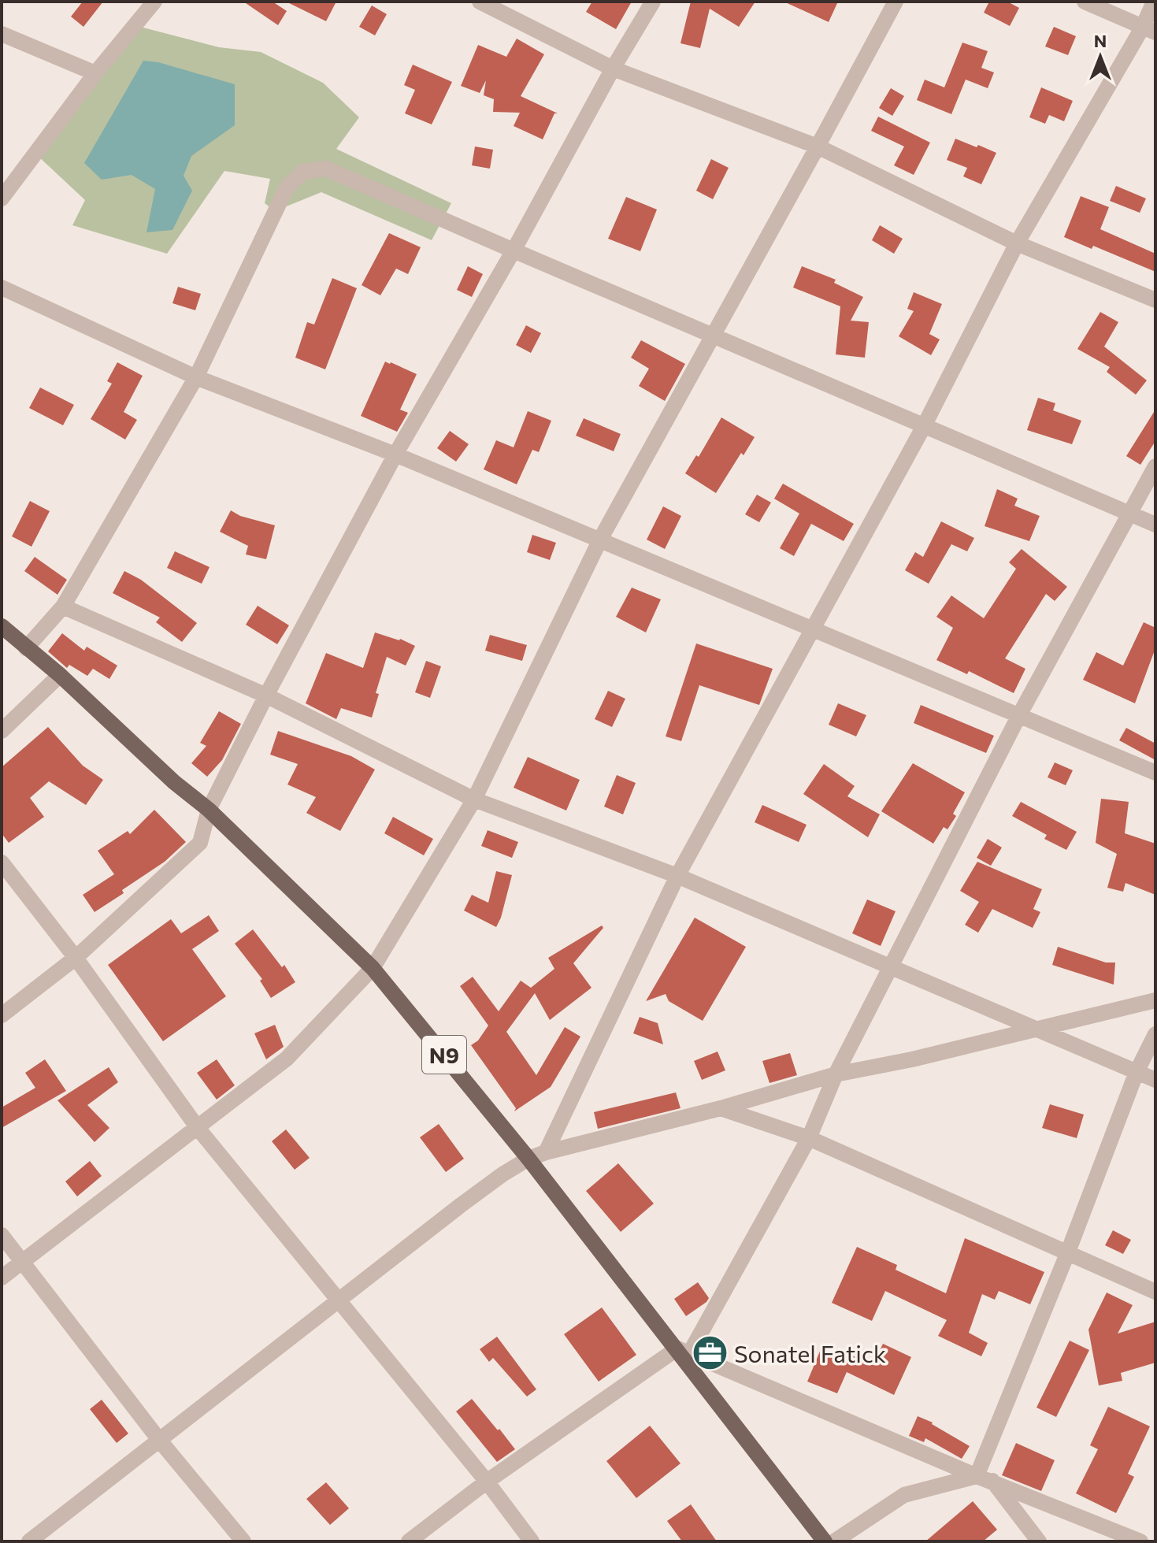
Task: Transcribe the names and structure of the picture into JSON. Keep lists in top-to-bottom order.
{
  "streets": {
    "main road": ["N9"]
  },
  "places": {
    "office": ["Sonatel Fatick"]
  },
  "north": "top"
}
